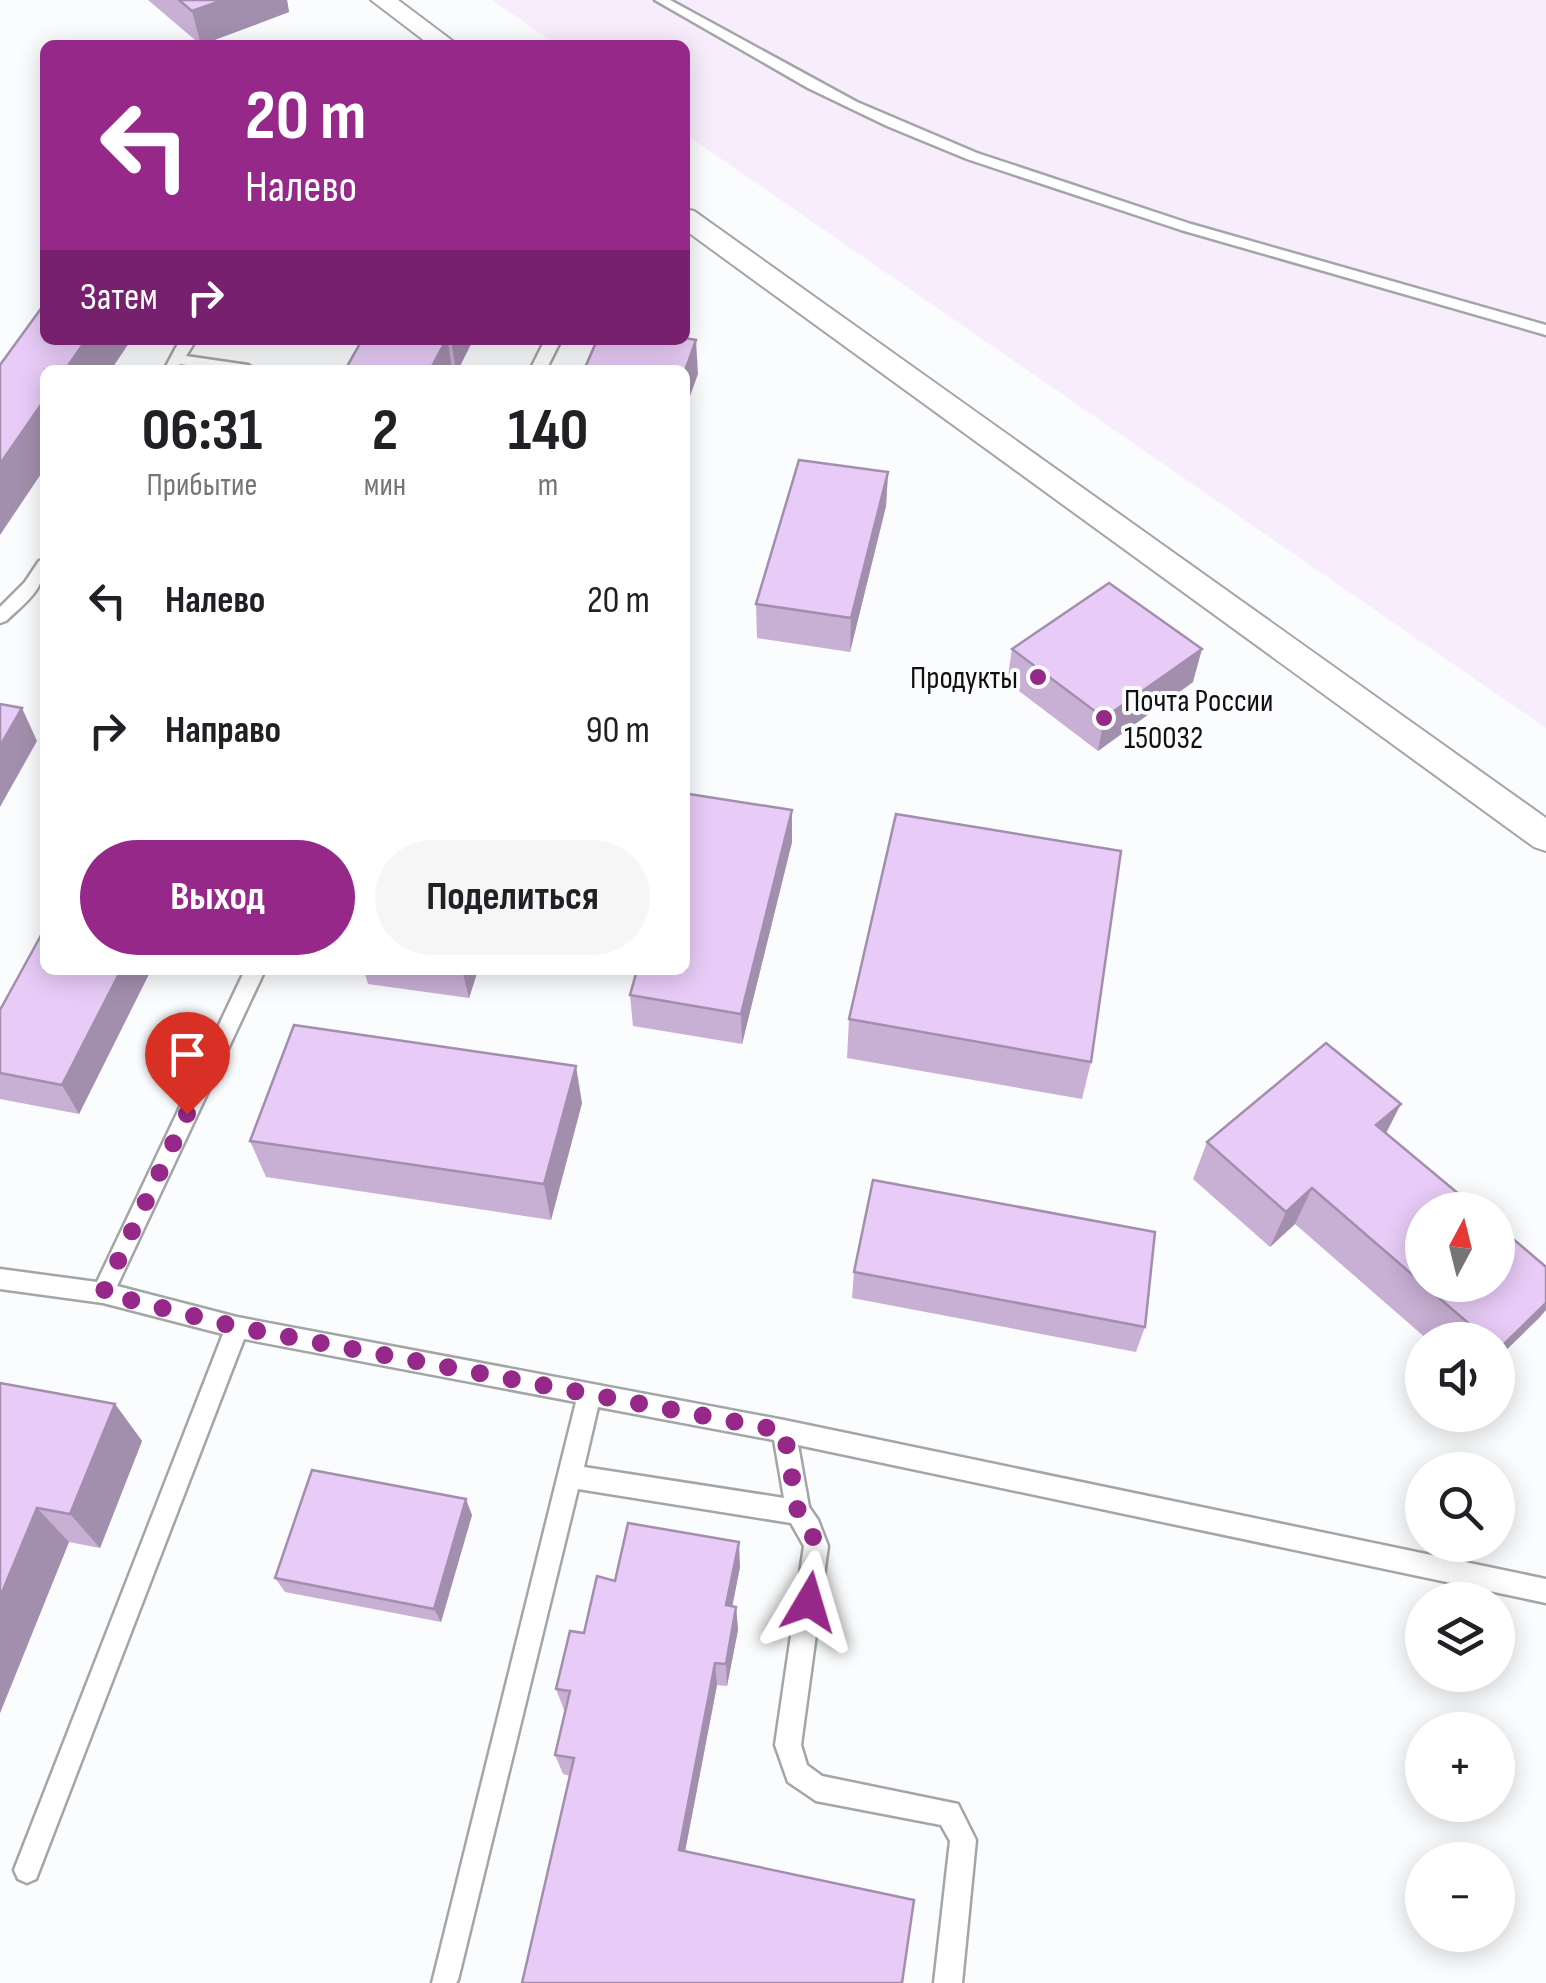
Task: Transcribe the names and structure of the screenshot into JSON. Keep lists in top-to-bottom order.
{
  "places": ["Продукты", "Почта России 150032"],
  "north": "top",
  "page": {
    "turn": ["20 m", "Налево"],
    "then": "Затем",
    "eta": [
      "06:31",
      "Прибытие",
      "2",
      "мин",
      "140",
      "m"
    ],
    "list": [
      {
        "name": "Налево",
        "value": "20 m"
      },
      {
        "name": "Направо",
        "value": "90 m"
      }
    ],
    "buttons": ["Выход", "Поделиться"],
    "map_buttons": ["+", "−"]
  }
}
